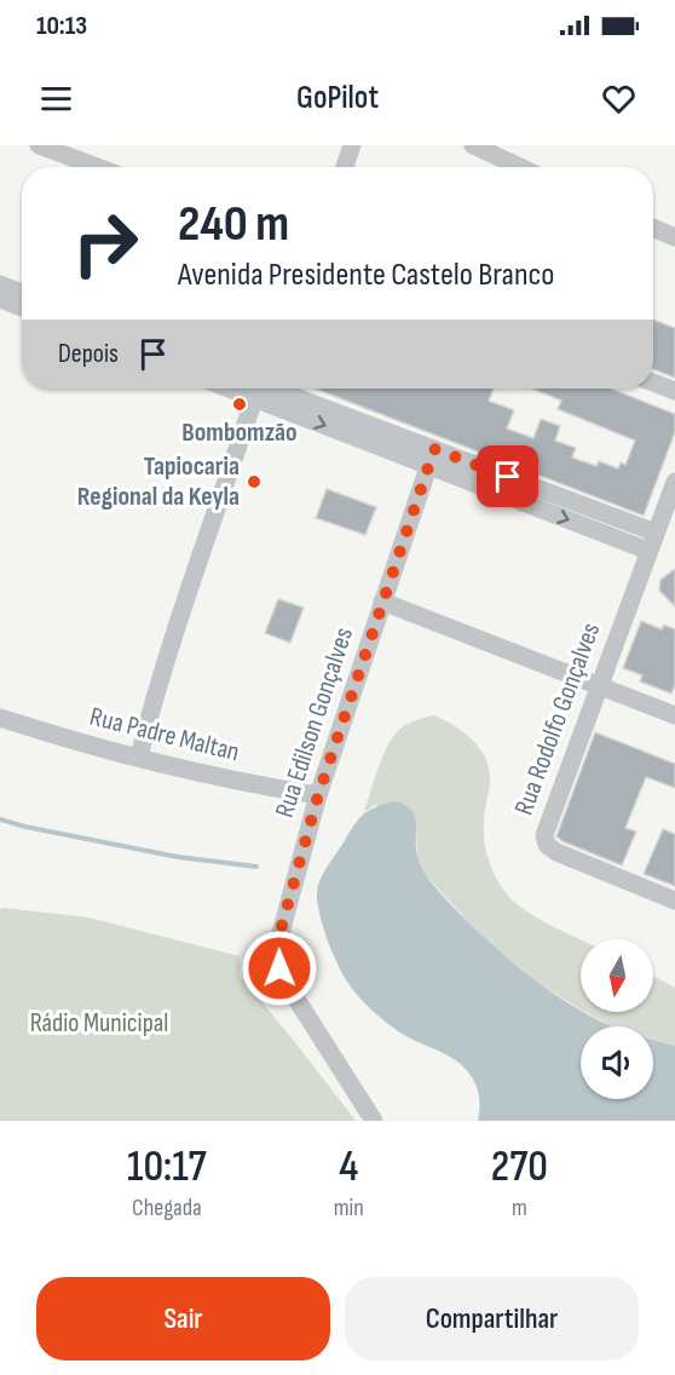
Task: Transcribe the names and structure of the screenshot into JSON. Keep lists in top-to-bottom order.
{
  "streets": {
    "street": ["Rua Rodolfo Gonçalves", "Rua Edilson Gonçalves", "Rua Padre Maltan"]
  },
  "crossings": [
    ["Rua Edilson Gonçalves", "Rua Padre Maltan"]
  ],
  "parks": ["Rádio Municipal"],
  "places": ["Bombomzão", "Tapiocaria Regional da Keyla"],
  "north": "bottom",
  "page": {
    "status": "10:13",
    "header": "GoPilot",
    "turn": ["240 m", "Avenida Presidente Castelo Branco"],
    "then": "Depois",
    "eta": [
      "10:17",
      "Chegada",
      "4",
      "min",
      "270",
      "m"
    ],
    "buttons": ["Sair", "Compartilhar"]
  }
}
